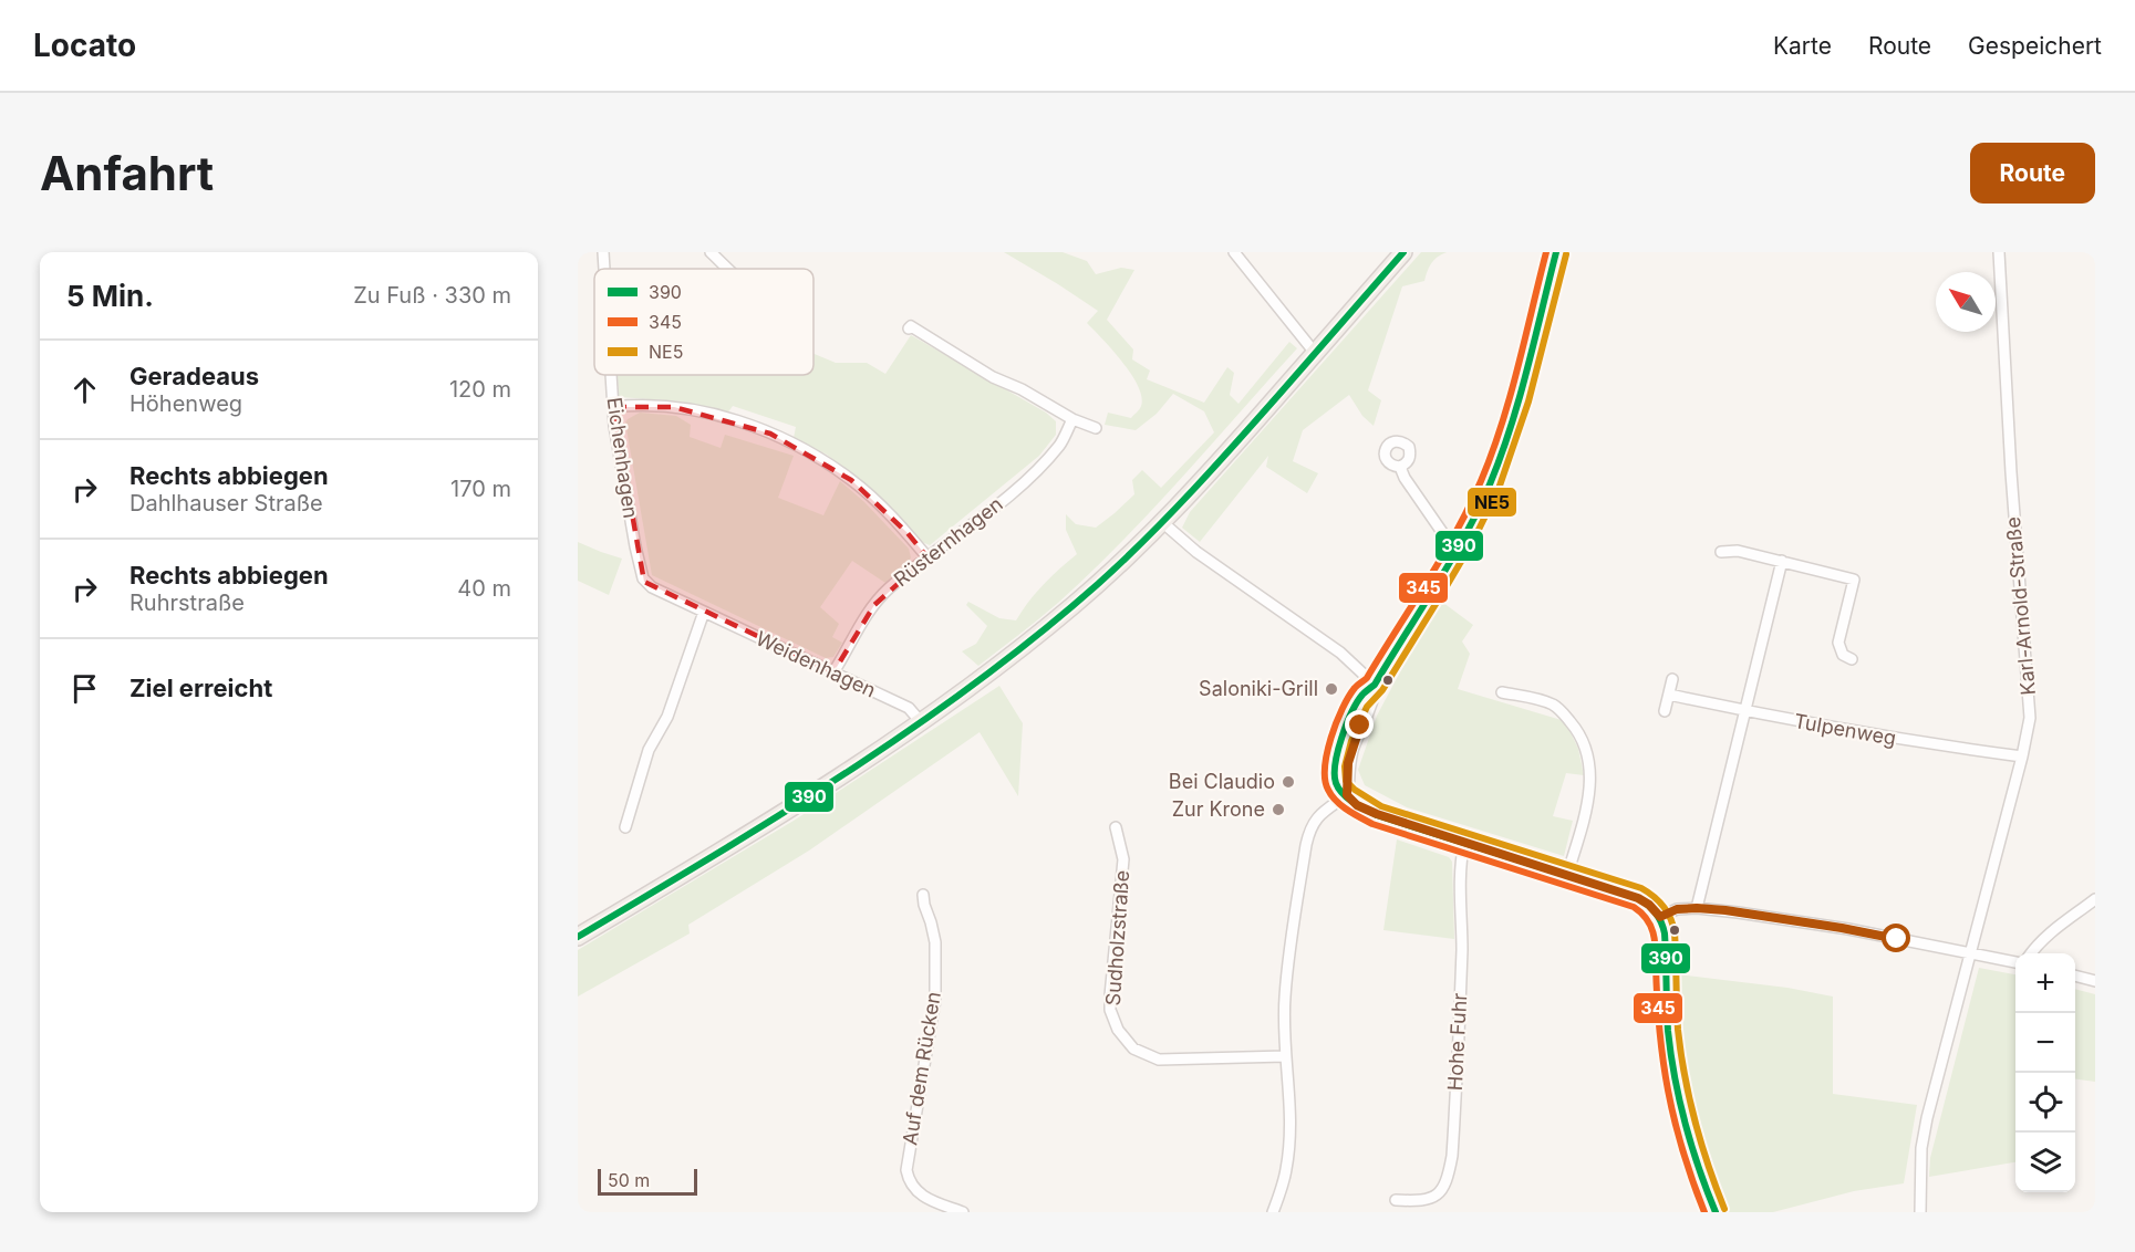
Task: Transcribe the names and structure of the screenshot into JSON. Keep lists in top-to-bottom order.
{
  "streets": {
    "street": [
      "Eichenhagen",
      "Rüsternhagen",
      "Karl-Arnold-Straße",
      "Weidenhagen",
      "Tulpenweg",
      "Sudholzstraße",
      "Hohe Fuhr",
      "Auf dem Rücken"
    ]
  },
  "crossings": [
    ["Eichenhagen", "Weidenhagen"],
    ["Rüsternhagen", "Weidenhagen"],
    ["Karl-Arnold-Straße", "Tulpenweg"]
  ],
  "places": ["Saloniki-Grill", "Bei Claudio", "Zur Krone"],
  "lines": ["transit line 390", "transit line 345", "transit line NE5"],
  "legend": ["390", "345", "NE5"],
  "scale_bar": "50 m",
  "north": "top left",
  "page": {
    "header": "Locato",
    "nav": ["Karte", "Route", "Gespeichert"],
    "buttons": "Route",
    "title": "Anfahrt",
    "heading": ["5 Min.", "Zu Fuß · 330 m"],
    "list": [
      ["Geradeaus", "Höhenweg", "120 m"],
      ["Rechts abbiegen", "Dahlhauser Straße", "170 m"],
      ["Rechts abbiegen", "Ruhrstraße", "40 m"],
      "Ziel erreicht"
    ],
    "map_buttons": ["+", "−"],
    "scale": "50 m"
  }
}
